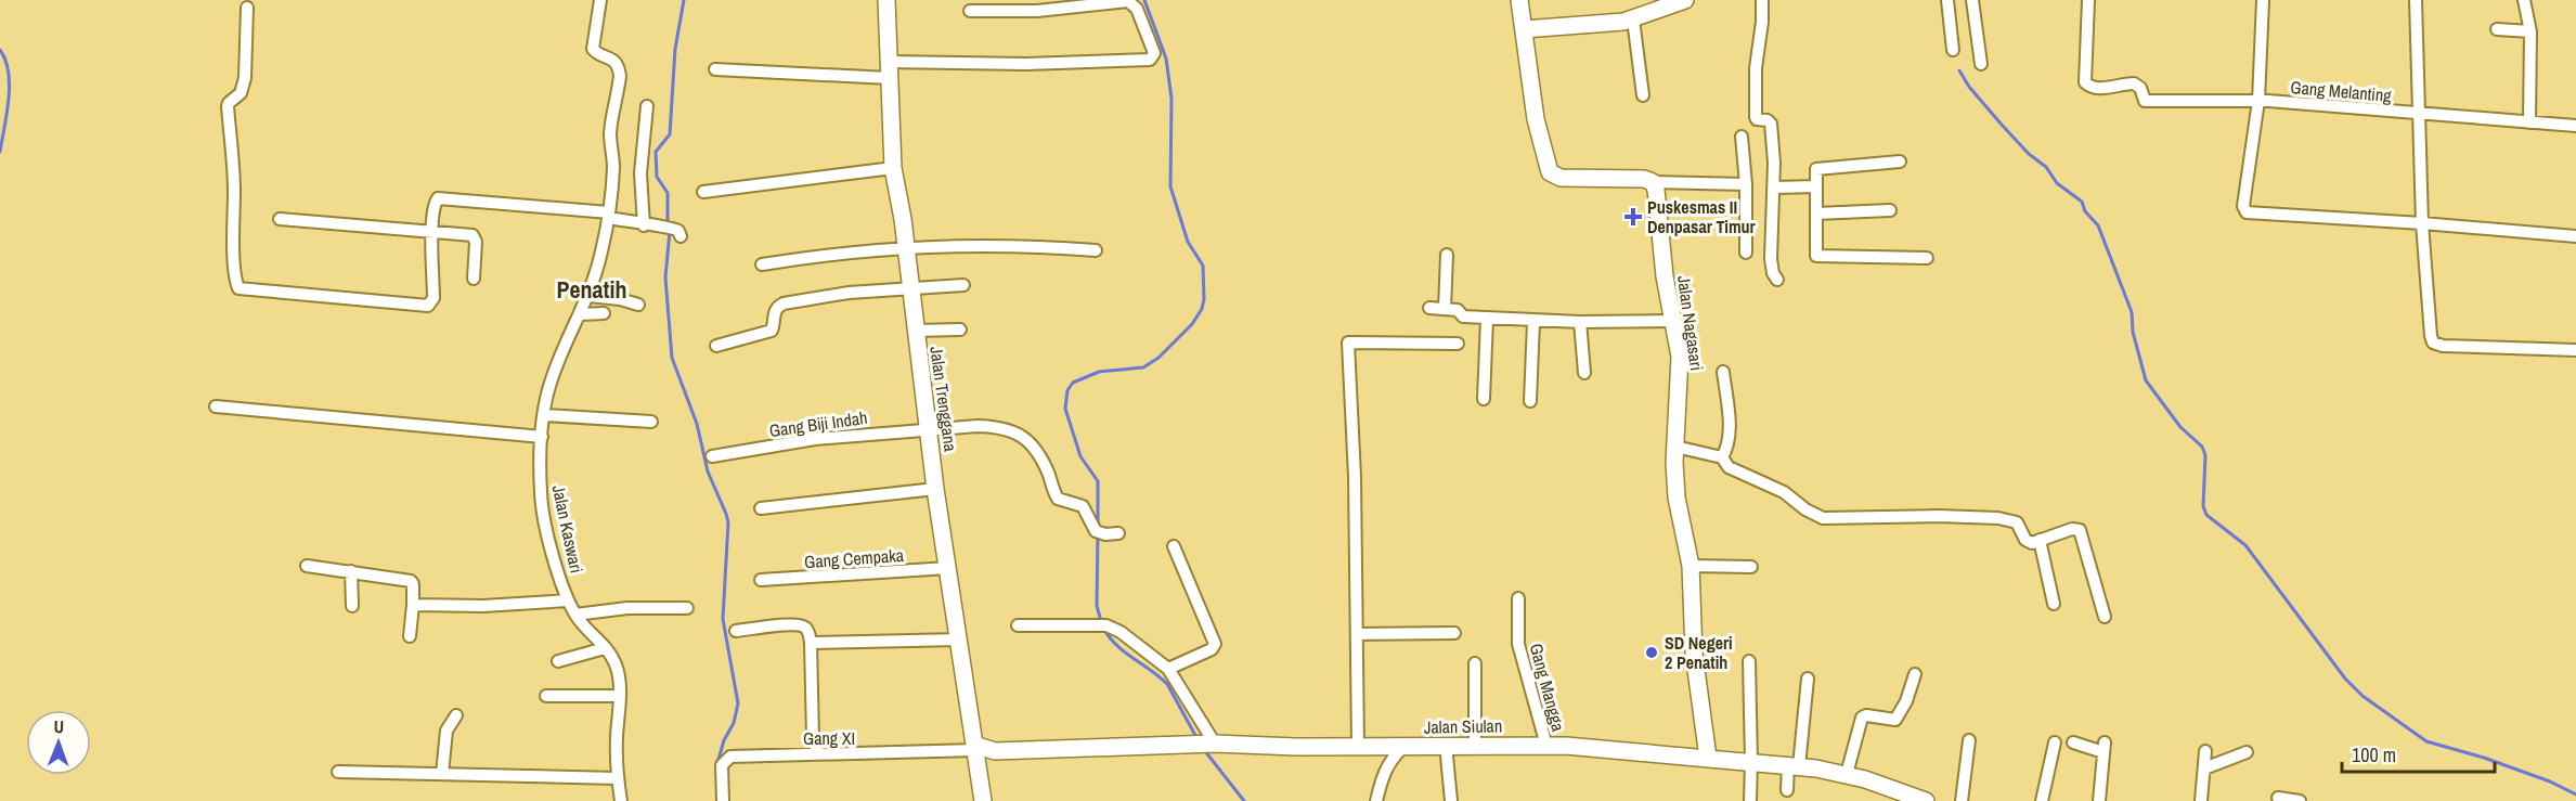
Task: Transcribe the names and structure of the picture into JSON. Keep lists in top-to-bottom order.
{
  "streets": {
    "street": [
      "Gang Melanting",
      "Jalan Nagasari",
      "Jalan Trenggana",
      "Gang Biji Indah",
      "Jalan Kaswari",
      "Gang Cempaka",
      "Gang Mangga",
      "Jalan Siulan",
      "Gang XI"
    ]
  },
  "crossings": [
    ["Jalan Nagasari", "Jalan Siulan"],
    ["Jalan Trenggana", "Gang Biji Indah"],
    ["Jalan Trenggana", "Gang Cempaka"],
    ["Jalan Trenggana", "Jalan Siulan"],
    ["Jalan Trenggana", "Gang XI"],
    ["Gang Mangga", "Jalan Siulan"],
    ["Jalan Siulan", "Gang XI"]
  ],
  "districts": ["Penatih"],
  "places": {
    "health": ["Puskesmas II Denpasar Timur"],
    "other": ["SD Negeri 2 Penatih"]
  },
  "scale_bar": "100 m",
  "north": "top"
}
